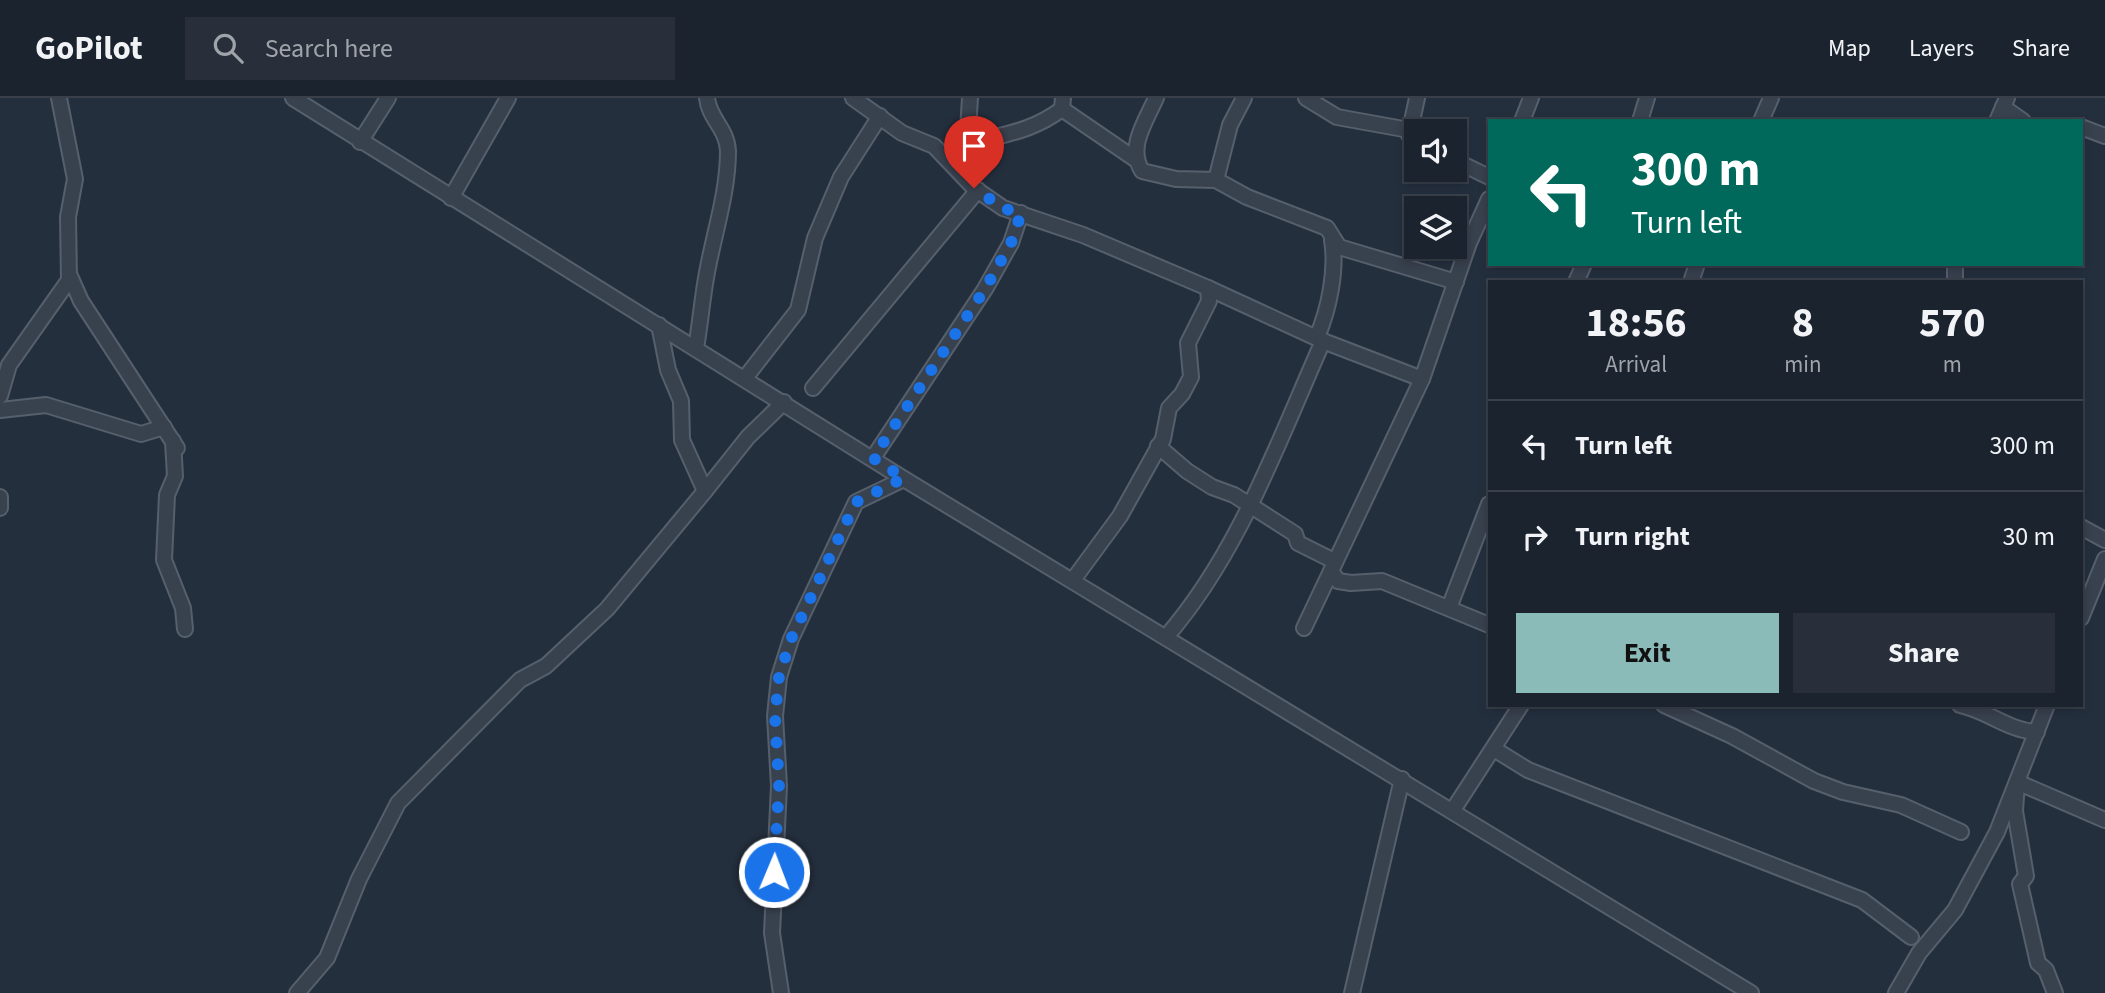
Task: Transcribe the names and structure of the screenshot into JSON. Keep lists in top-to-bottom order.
{
  "page": {
    "header": "GoPilot",
    "search": "Search here",
    "nav": ["Map", "Layers", "Share"],
    "turn": ["300 m", "Turn left"],
    "eta": [
      "18:56",
      "Arrival",
      "8",
      "min",
      "570",
      "m"
    ],
    "list": [
      {
        "name": "Turn left",
        "value": "300 m"
      },
      {
        "name": "Turn right",
        "value": "30 m"
      }
    ],
    "buttons": ["Exit", "Share"]
  }
}
